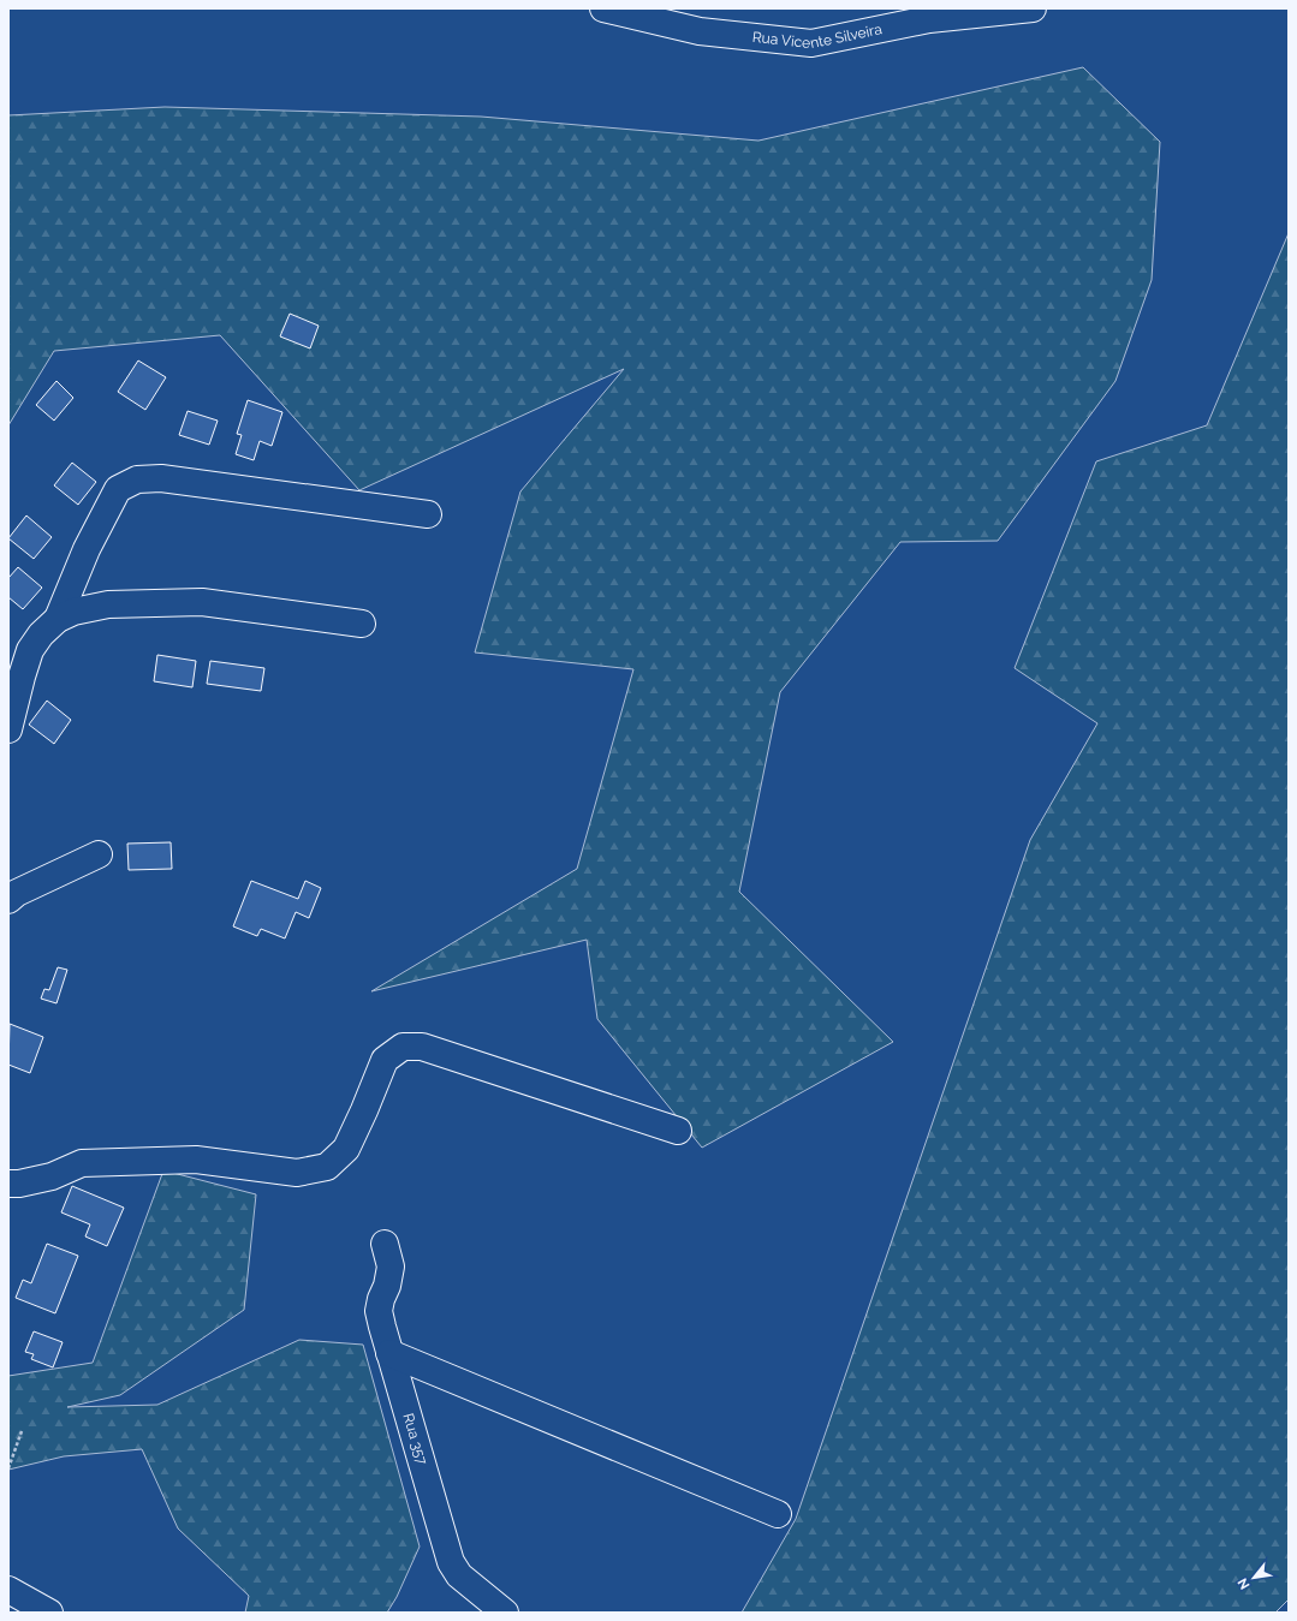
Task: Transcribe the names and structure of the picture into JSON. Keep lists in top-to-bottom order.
{
  "streets": {
    "street": ["Rua Vicente Silveira", "Rua 357"]
  },
  "north": "bottom left"
}
